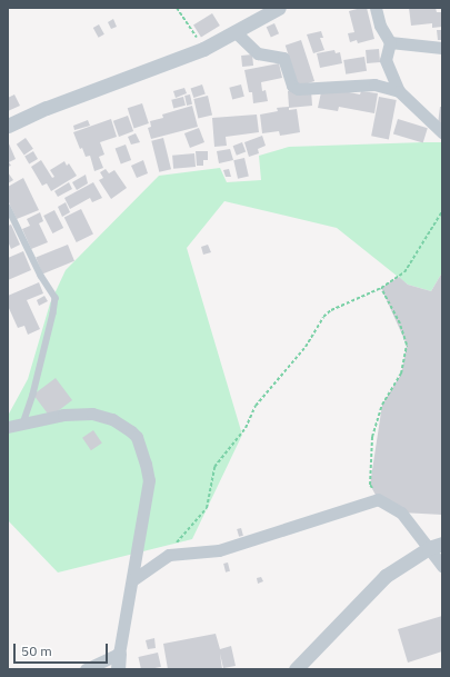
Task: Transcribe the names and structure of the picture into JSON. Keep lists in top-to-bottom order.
{
  "scale_bar": "50 m"
}
